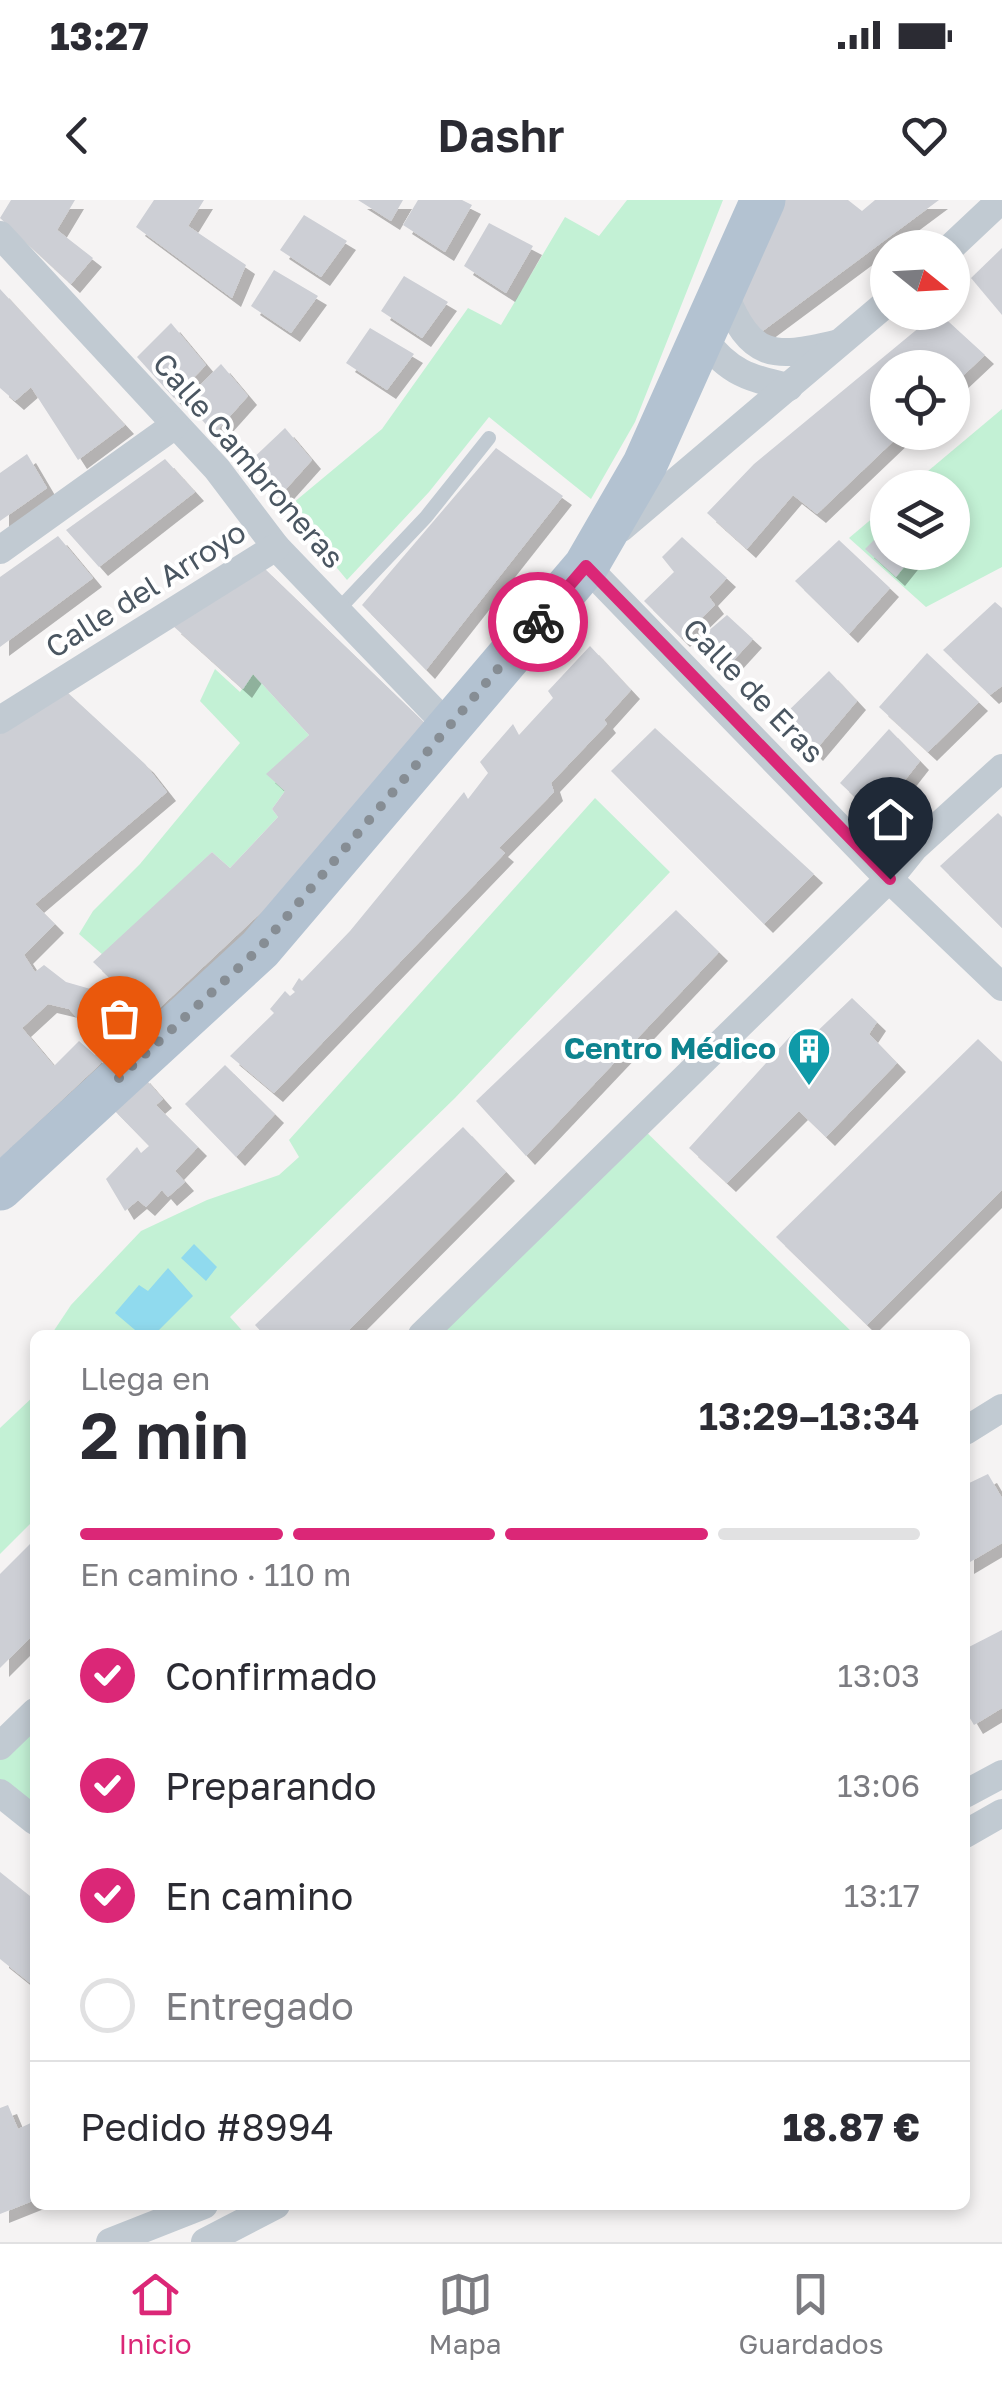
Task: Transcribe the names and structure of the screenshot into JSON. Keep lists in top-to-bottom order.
{
  "streets": {
    "street": ["Calle Cambroneras", "Calle del Arroyo", "Calle de Eras"]
  },
  "crossings": [
    ["Calle Cambroneras", "Calle del Arroyo"]
  ],
  "places": {
    "building": ["Centro Médico"]
  },
  "north": "right",
  "page": {
    "status": "13:27",
    "header": "Dashr",
    "heading": ["2 min", "Llega en", "13:29–13:34"],
    "panel": ["Pedido #8994", "18.87 €"],
    "bar": "En camino · 110 m",
    "list": [
      ["Confirmado", "13:03"],
      ["Preparando", "13:06"],
      ["En camino", "13:17"],
      "Entregado"
    ],
    "tabs": ["Inicio", "Mapa", "Guardados"]
  }
}
